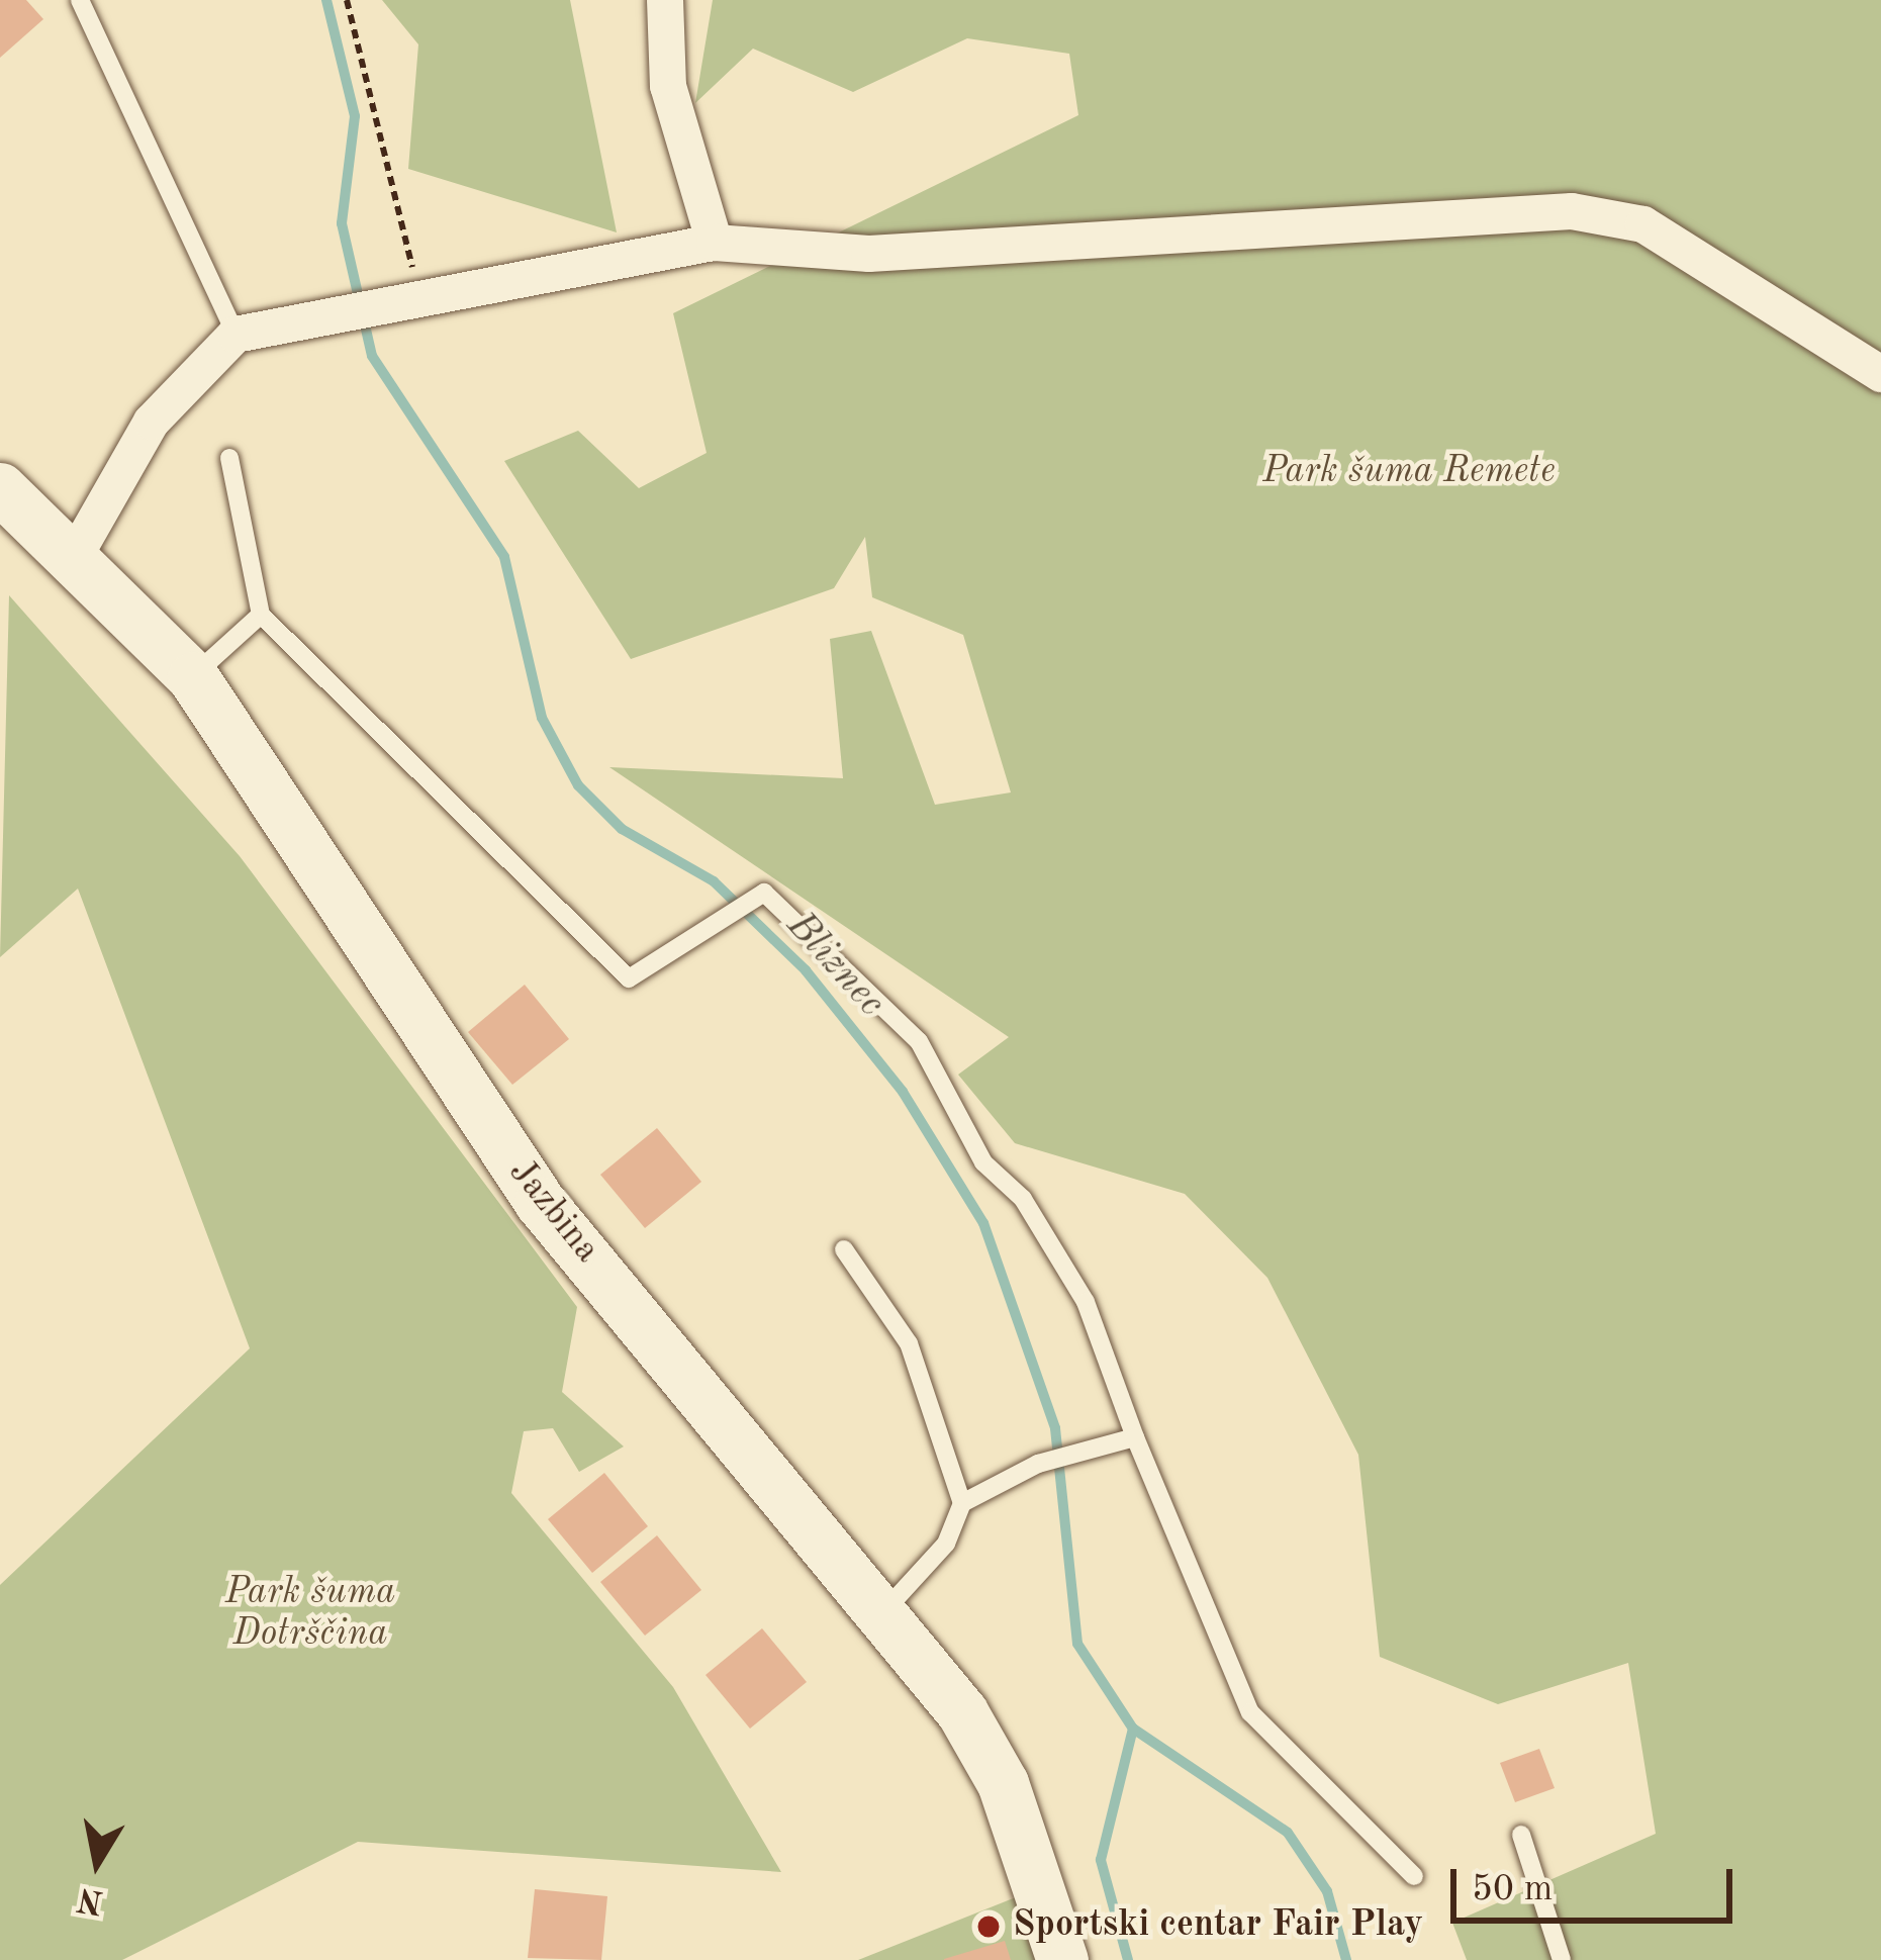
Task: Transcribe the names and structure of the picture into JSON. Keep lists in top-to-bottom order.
{
  "streets": {
    "street": ["Jazbina"]
  },
  "water": ["Bliznec"],
  "parks": ["Park šuma Remete", "Park šuma Dotrščina"],
  "places": ["Sportski centar Fair Play"],
  "scale_bar": "50 m",
  "north": "bottom"
}
